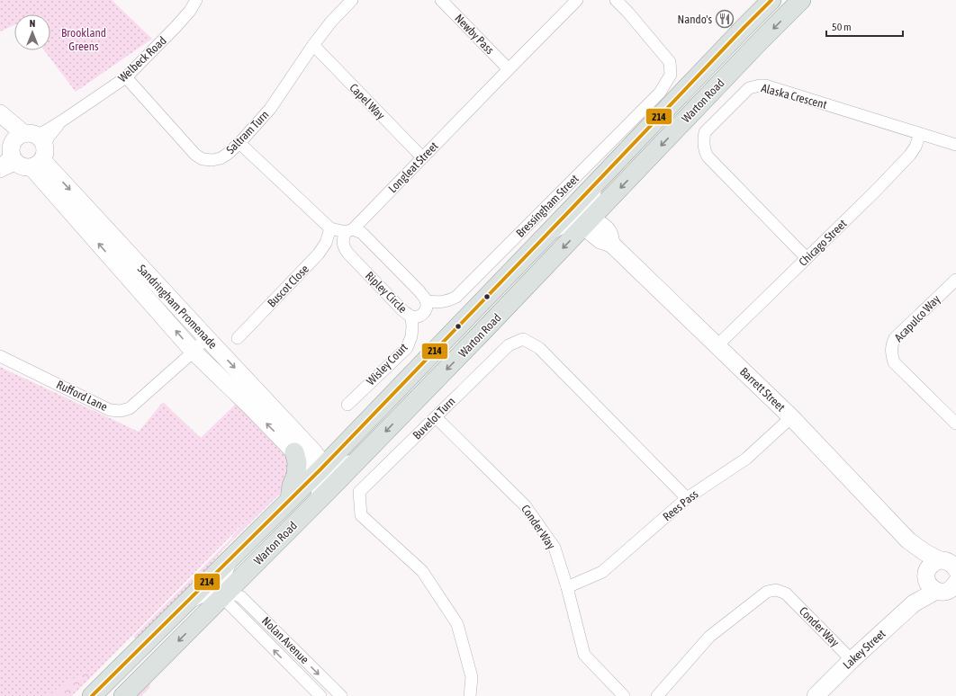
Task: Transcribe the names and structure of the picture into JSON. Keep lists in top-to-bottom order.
{
  "streets": {
    "main road": ["Warton Road"],
    "street": [
      "Newby Pass",
      "Welbeck Road",
      "Alaska Crescent",
      "Capel Way",
      "Saltram Turn",
      "Longleat Street",
      "Bressingham Street",
      "Chicago Street",
      "Buscot Close",
      "Ripley Circle",
      "Sandringham Promenade",
      "Acapulco Way",
      "Wisley Court",
      "Barrett Street",
      "Rufford Lane",
      "Buvelot Turn",
      "Rees Pass",
      "Conder Way",
      "Nolan Avenue",
      "Lakey Street"
    ]
  },
  "crossings": [
    ["Newby Pass", "Longleat Street"],
    ["Welbeck Road", "Saltram Turn"],
    ["Welbeck Road", "Sandringham Promenade"],
    ["Alaska Crescent", "Chicago Street"],
    ["Warton Road", "Sandringham Promenade"],
    ["Warton Road", "Barrett Street"],
    ["Warton Road", "Nolan Avenue"],
    ["Capel Way", "Saltram Turn"],
    ["Capel Way", "Longleat Street"],
    ["Longleat Street", "Ripley Circle"],
    ["Bressingham Street", "Ripley Circle"],
    ["Chicago Street", "Barrett Street"],
    ["Ripley Circle", "Wisley Court"],
    ["Sandringham Promenade", "Rufford Lane"],
    ["Barrett Street", "Rees Pass"],
    ["Barrett Street", "Lakey Street"],
    ["Buvelot Turn", "Rees Pass"],
    ["Buvelot Turn", "Conder Way"],
    ["Rees Pass", "Conder Way"],
    ["Conder Way", "Lakey Street"]
  ],
  "parks": ["Brookland Greens"],
  "places": {
    "restaurant": ["Nando's"]
  },
  "lines": ["transit line 214"],
  "scale_bar": "50 m",
  "north": "top"
}
